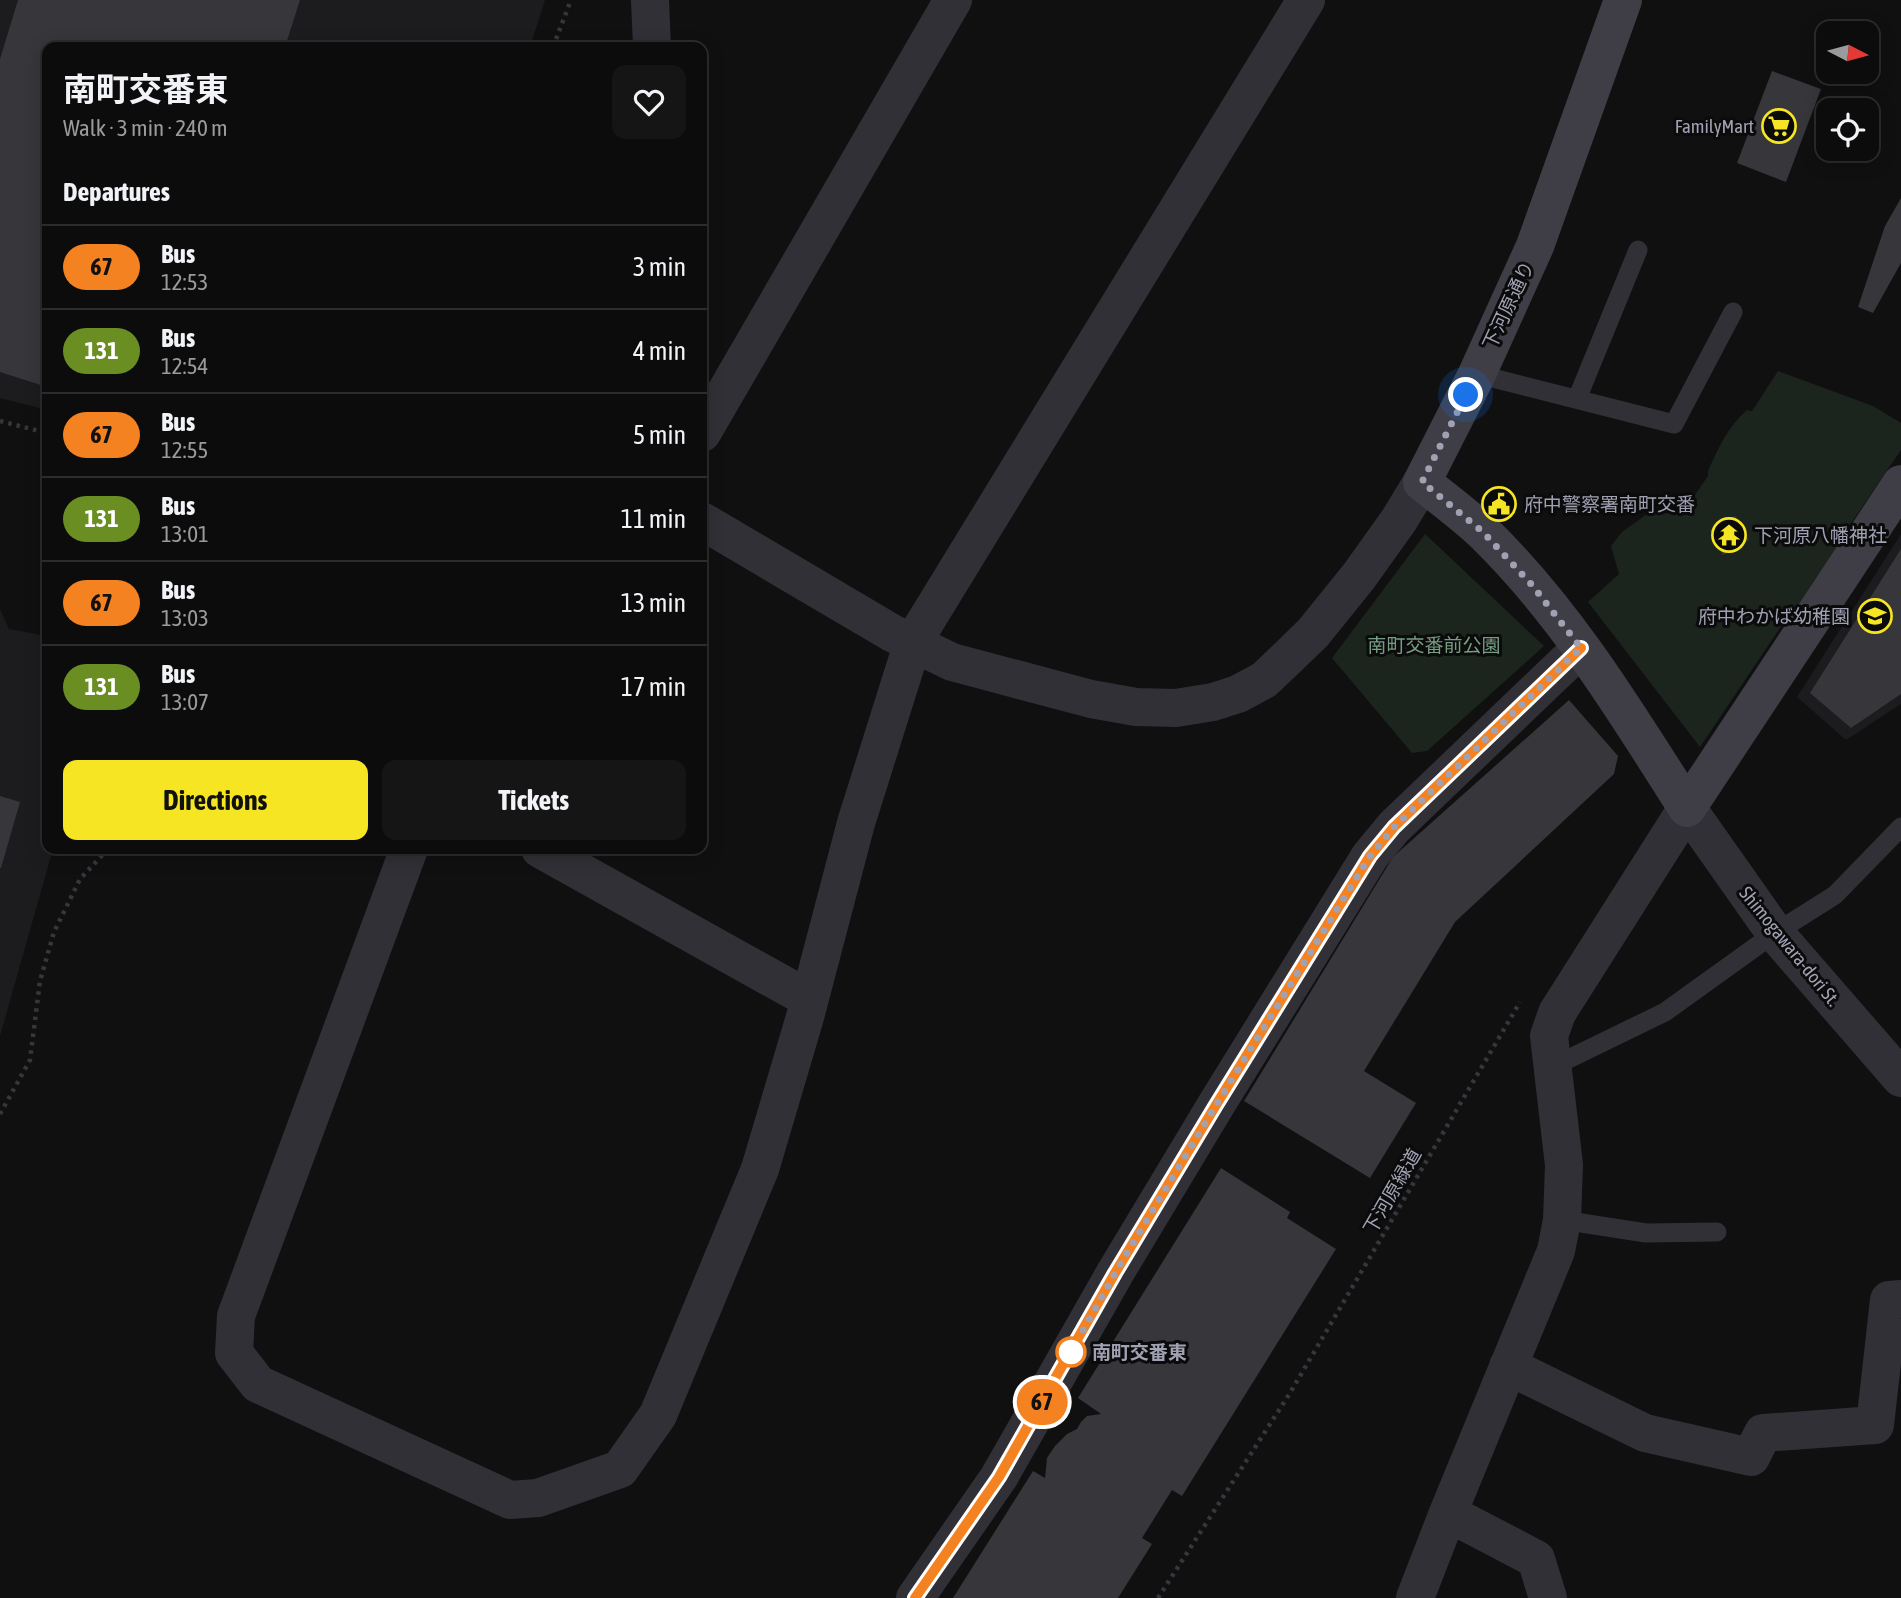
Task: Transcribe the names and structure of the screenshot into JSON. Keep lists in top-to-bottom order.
{
  "streets": {
    "street": ["下河原通り", "Shimogawara-dori St."],
    "path": ["下河原緑道"]
  },
  "parks": ["南町交番前公園"],
  "places": {
    "supermarket": ["FamilyMart"],
    "public building": ["府中警察署南町交番"],
    "temple": ["下河原八幡神社"],
    "school or university": ["府中わかば幼稚園"],
    "other": ["南町交番東"]
  },
  "lines": ["bus line 67"],
  "north": "right",
  "page": {
    "on_map": "67",
    "heading": [
      ["南町交番東", "Walk · 3 min · 240 m"],
      "Departures"
    ],
    "list": [
      {
        "mark": "67",
        "name": "Bus",
        "note": "12:53",
        "value": "3 min"
      },
      {
        "mark": "131",
        "name": "Bus",
        "note": "12:54",
        "value": "4 min"
      },
      {
        "mark": "67",
        "name": "Bus",
        "note": "12:55",
        "value": "5 min"
      },
      {
        "mark": "131",
        "name": "Bus",
        "note": "13:01",
        "value": "11 min"
      },
      {
        "mark": "67",
        "name": "Bus",
        "note": "13:03",
        "value": "13 min"
      },
      {
        "mark": "131",
        "name": "Bus",
        "note": "13:07",
        "value": "17 min"
      }
    ],
    "buttons": ["Directions", "Tickets"]
  }
}
